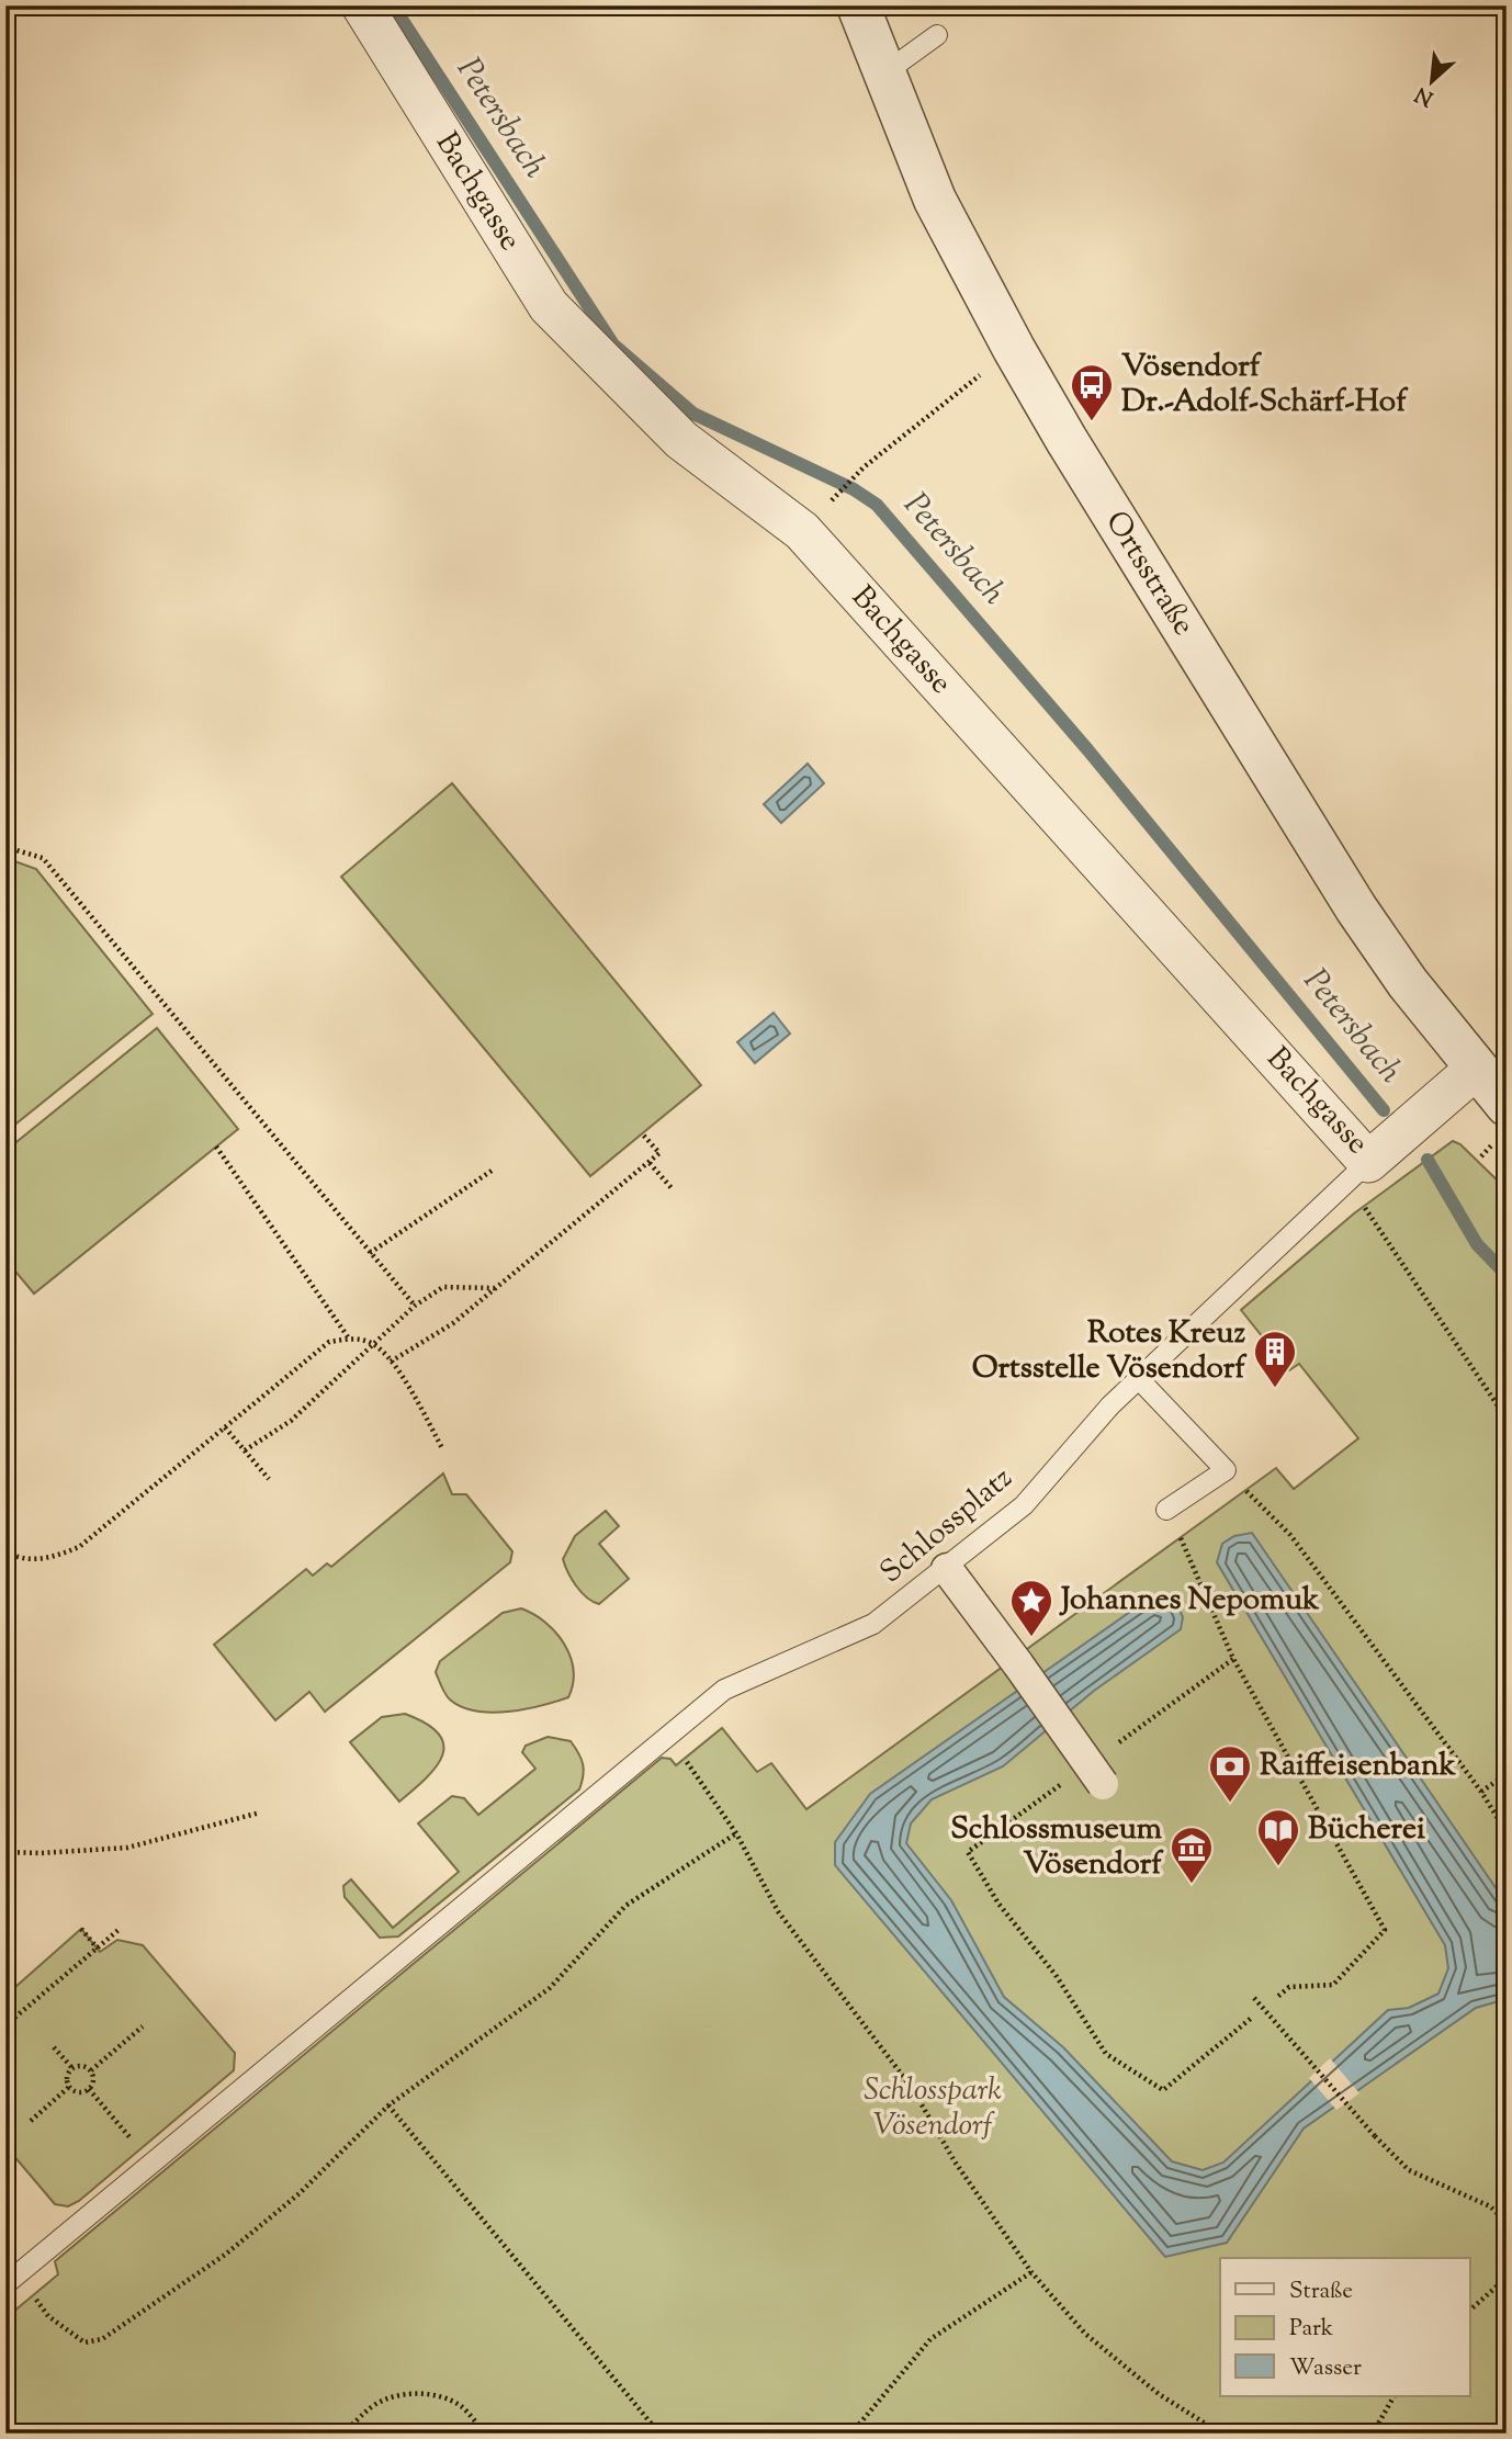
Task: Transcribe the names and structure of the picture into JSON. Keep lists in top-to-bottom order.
{
  "streets": {
    "street": ["Bachgasse", "Ortsstraße"],
    "lane": ["Schlossplatz"]
  },
  "crossings": [
    ["Bachgasse", "Ortsstraße"],
    ["Bachgasse", "Schlossplatz"]
  ],
  "water": ["Petersbach"],
  "parks": ["Schlosspark Vösendorf"],
  "places": {
    "bus stop": ["Vösendorf Dr.-Adolf-Schärf-Hof"],
    "building": ["Rotes Kreuz Ortsstelle Vösendorf"],
    "place": ["Johannes Nepomuk"],
    "bank": ["Raiffeisenbank"],
    "library": ["Bücherei"],
    "museum": ["Schlossmuseum Vösendorf"]
  },
  "legend": ["Straße", "Park", "Wasser"],
  "north": "bottom left"
}
